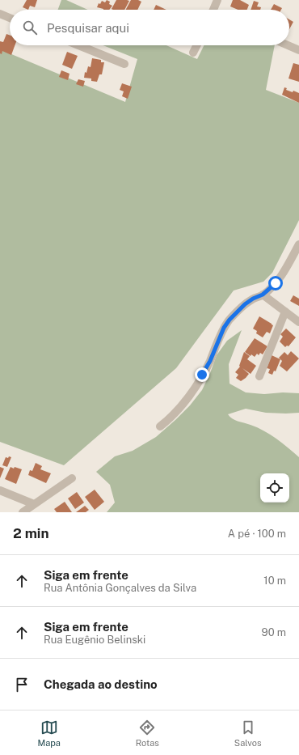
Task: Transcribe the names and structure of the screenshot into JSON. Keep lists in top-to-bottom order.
{
  "page": {
    "search": "Pesquisar aqui",
    "heading": ["2 min", "A pé · 100 m"],
    "list": [
      ["Siga em frente", "Rua Antônia Gonçalves da Silva", "10 m"],
      ["Siga em frente", "Rua Eugênio Belinski", "90 m"],
      "Chegada ao destino"
    ],
    "nav": ["Mapa", "Rotas", "Salvos"]
  }
}
